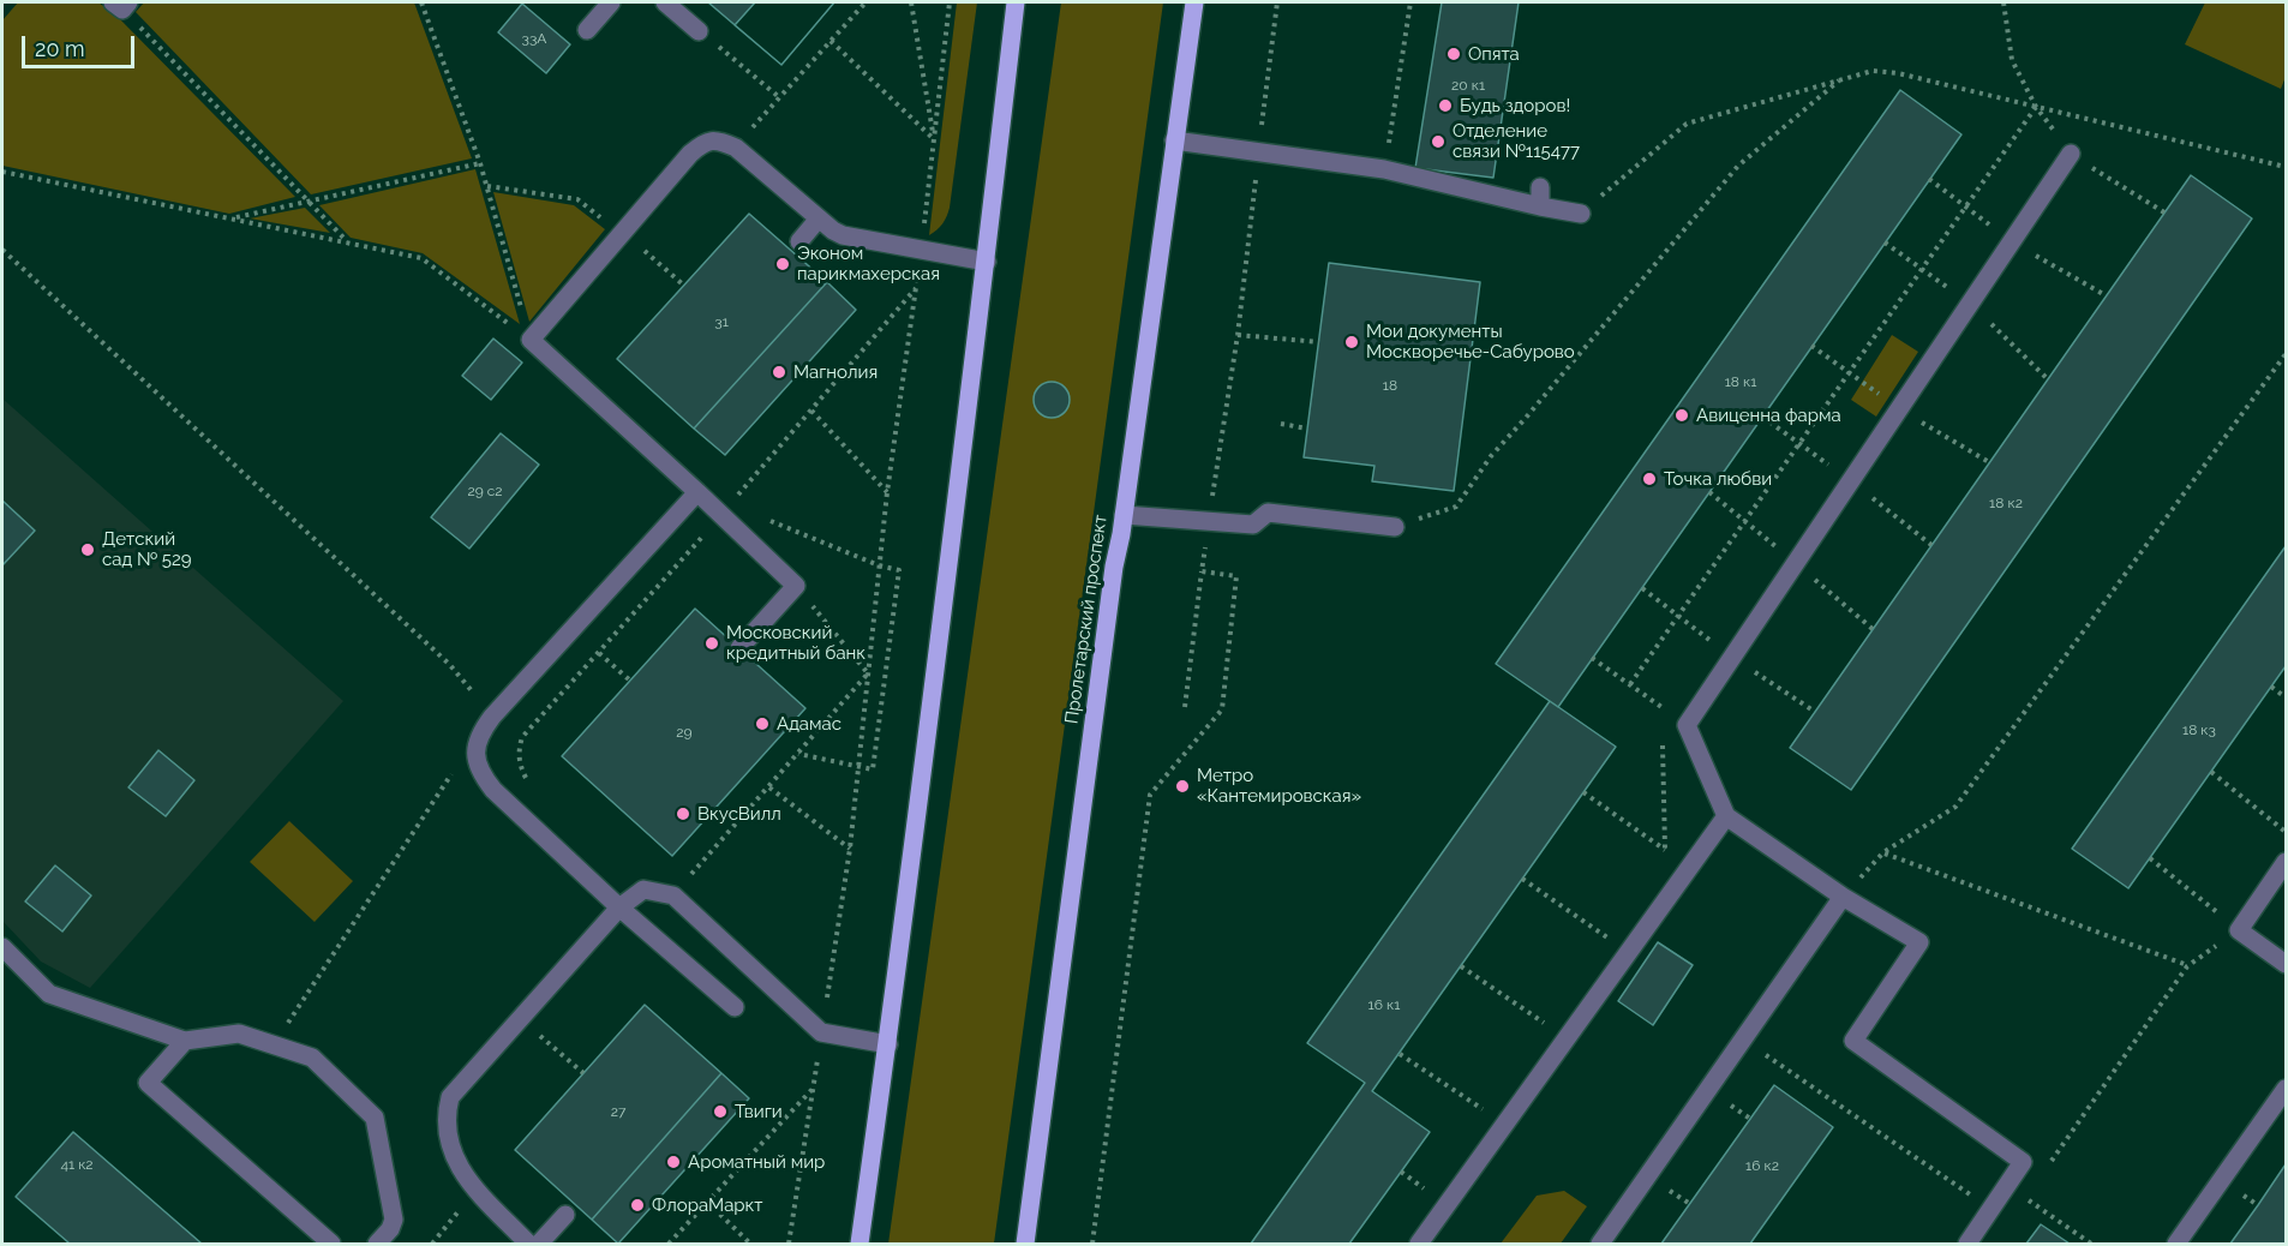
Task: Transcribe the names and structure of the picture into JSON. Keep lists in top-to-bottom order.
{
  "streets": {
    "main road": ["Пролетарский проспект"]
  },
  "places": [
    "Опята",
    "Будь здоров!",
    "Отделение связи №115477",
    "Эконом парикмахерская",
    "Мои документы Москворечье-Сабурово",
    "Магнолия",
    "Авиценна фарма",
    "Точка любви",
    "Детский сад № 529",
    "Московский кредитный банк",
    "Адамас",
    "Метро «Кантемировская»",
    "ВкусВилл",
    "Твиги",
    "Ароматный мир",
    "ФлораМаркт"
  ],
  "house_numbers": [
    "33А",
    "20 к1",
    "31",
    "18 к1",
    "18",
    "29 с2",
    "18 к2",
    "18 к3",
    "29",
    "16 к1",
    "27",
    "41 к2",
    "16 к2"
  ],
  "scale_bar": "20 m"
}
